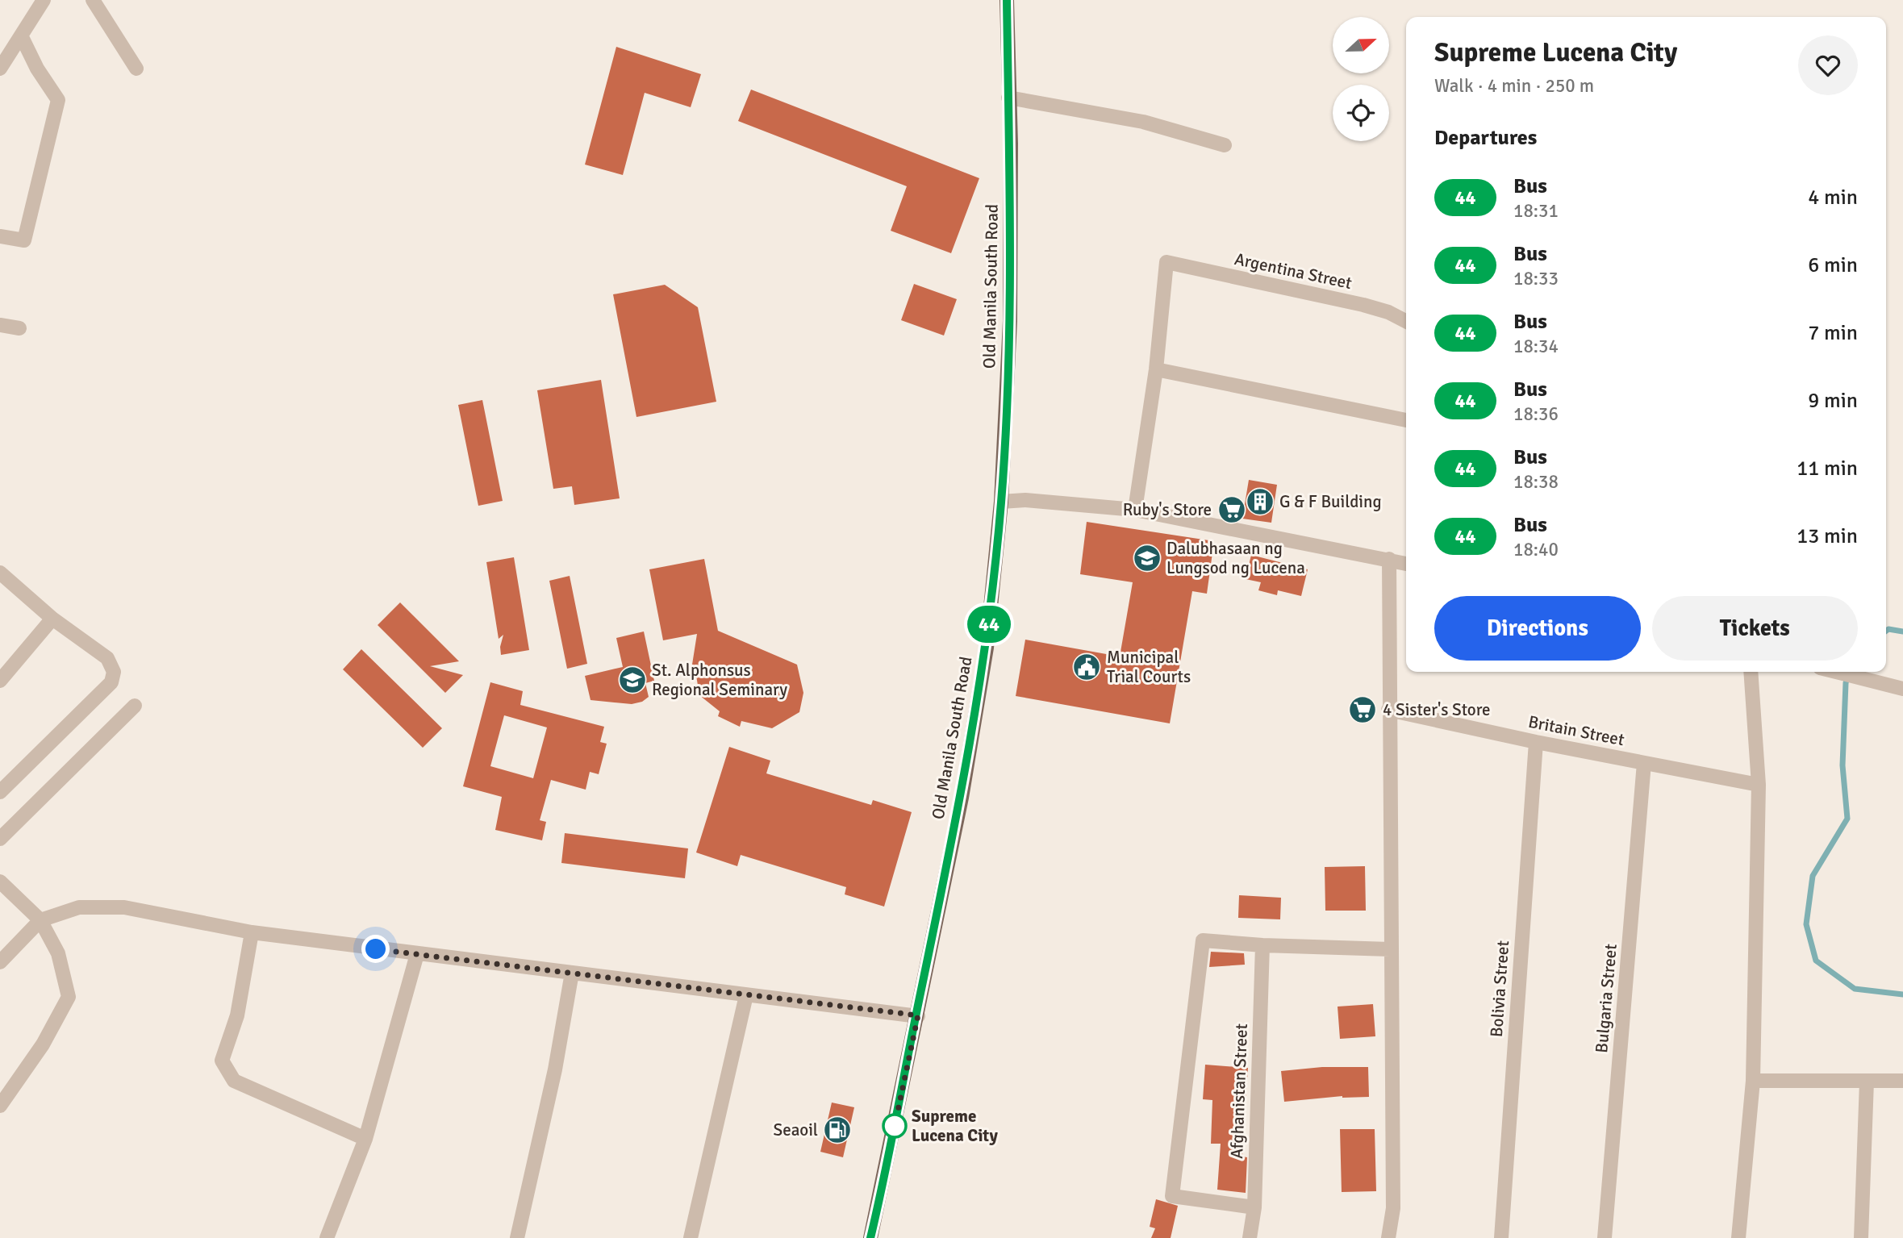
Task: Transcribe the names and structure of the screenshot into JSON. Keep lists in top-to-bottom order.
{
  "streets": {
    "main road": ["Old Manila South Road"],
    "street": [
      "Argentina Street",
      "Britain Street",
      "Bolivia Street",
      "Bulgaria Street",
      "Afghanistan Street"
    ]
  },
  "crossings": [
    ["Britain Street", "Bolivia Street"],
    ["Britain Street", "Bulgaria Street"]
  ],
  "places": {
    "building": ["G & F Building"],
    "supermarket": ["Ruby's Store", "4 Sister's Store"],
    "school or university": ["Dalubhasaan ng Lungsod ng Lucena", "St. Alphonsus Regional Seminary"],
    "public building": ["Municipal Trial Courts"],
    "other": ["Supreme Lucena City"],
    "fuel station": ["Seaoil"]
  },
  "lines": ["bus line 44"],
  "north": "right",
  "page": {
    "on_map": "44",
    "heading": [
      ["Supreme Lucena City", "Walk · 4 min · 250 m"],
      "Departures"
    ],
    "list": [
      {
        "mark": "44",
        "name": "Bus",
        "note": "18:31",
        "value": "4 min"
      },
      {
        "mark": "44",
        "name": "Bus",
        "note": "18:33",
        "value": "6 min"
      },
      {
        "mark": "44",
        "name": "Bus",
        "note": "18:34",
        "value": "7 min"
      },
      {
        "mark": "44",
        "name": "Bus",
        "note": "18:36",
        "value": "9 min"
      },
      {
        "mark": "44",
        "name": "Bus",
        "note": "18:38",
        "value": "11 min"
      },
      {
        "mark": "44",
        "name": "Bus",
        "note": "18:40",
        "value": "13 min"
      }
    ],
    "buttons": ["Directions", "Tickets"]
  }
}
